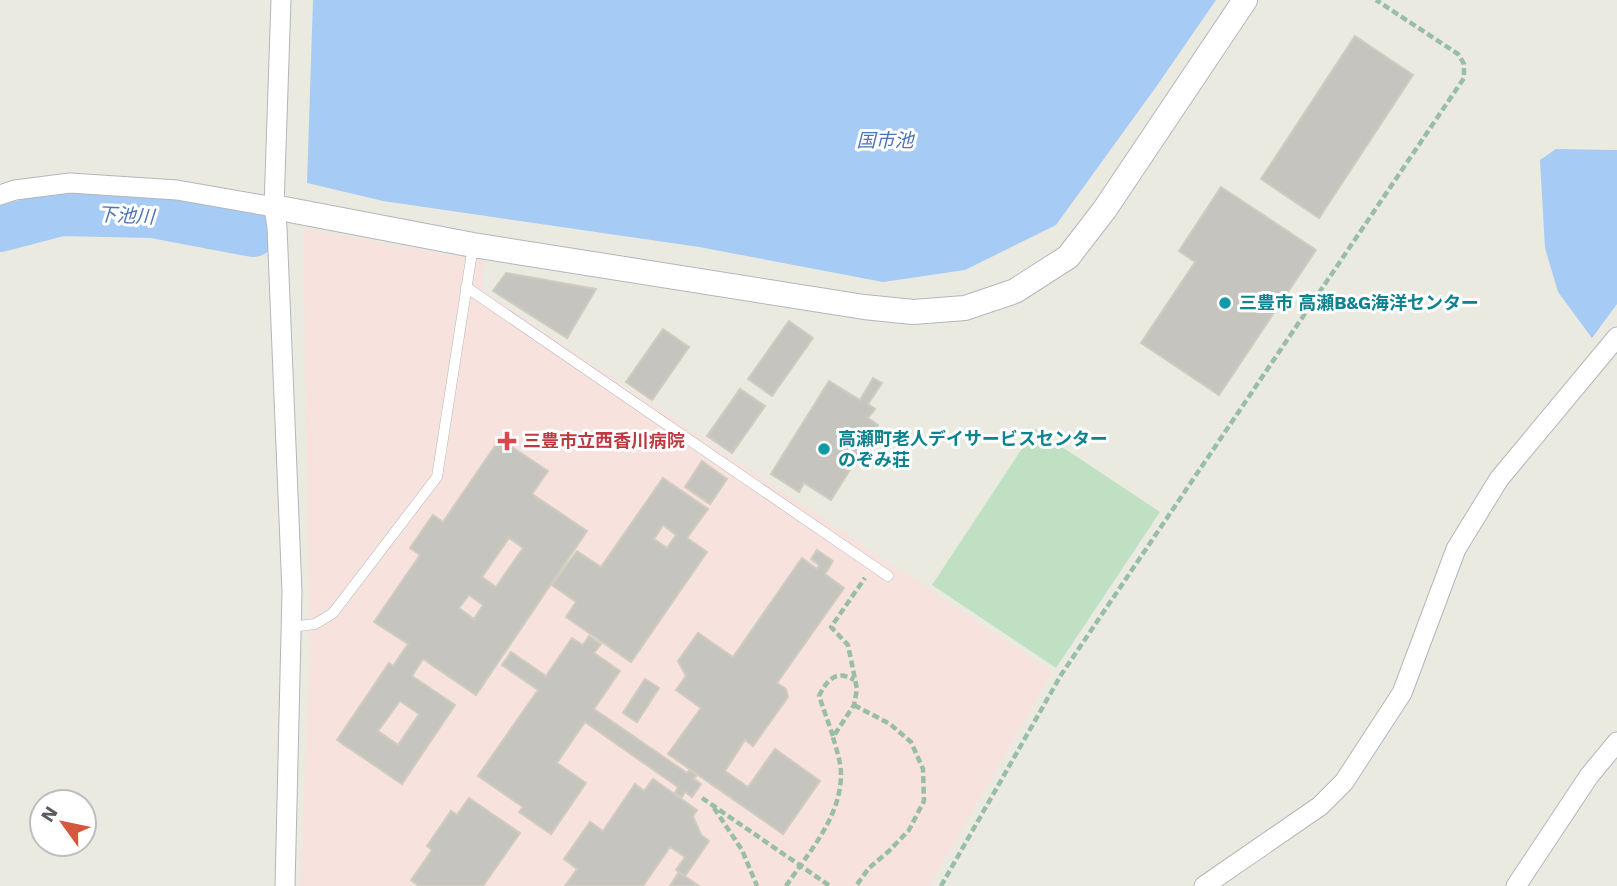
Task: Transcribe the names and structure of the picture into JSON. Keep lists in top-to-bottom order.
{
  "water": ["国市池", "下池川"],
  "places": {
    "other": ["三豊市 高瀬B&G海洋センター", "高瀬町老人デイサービスセンター のぞみ荘"],
    "health": ["三豊市立西香川病院"]
  },
  "north": "top left"
}
